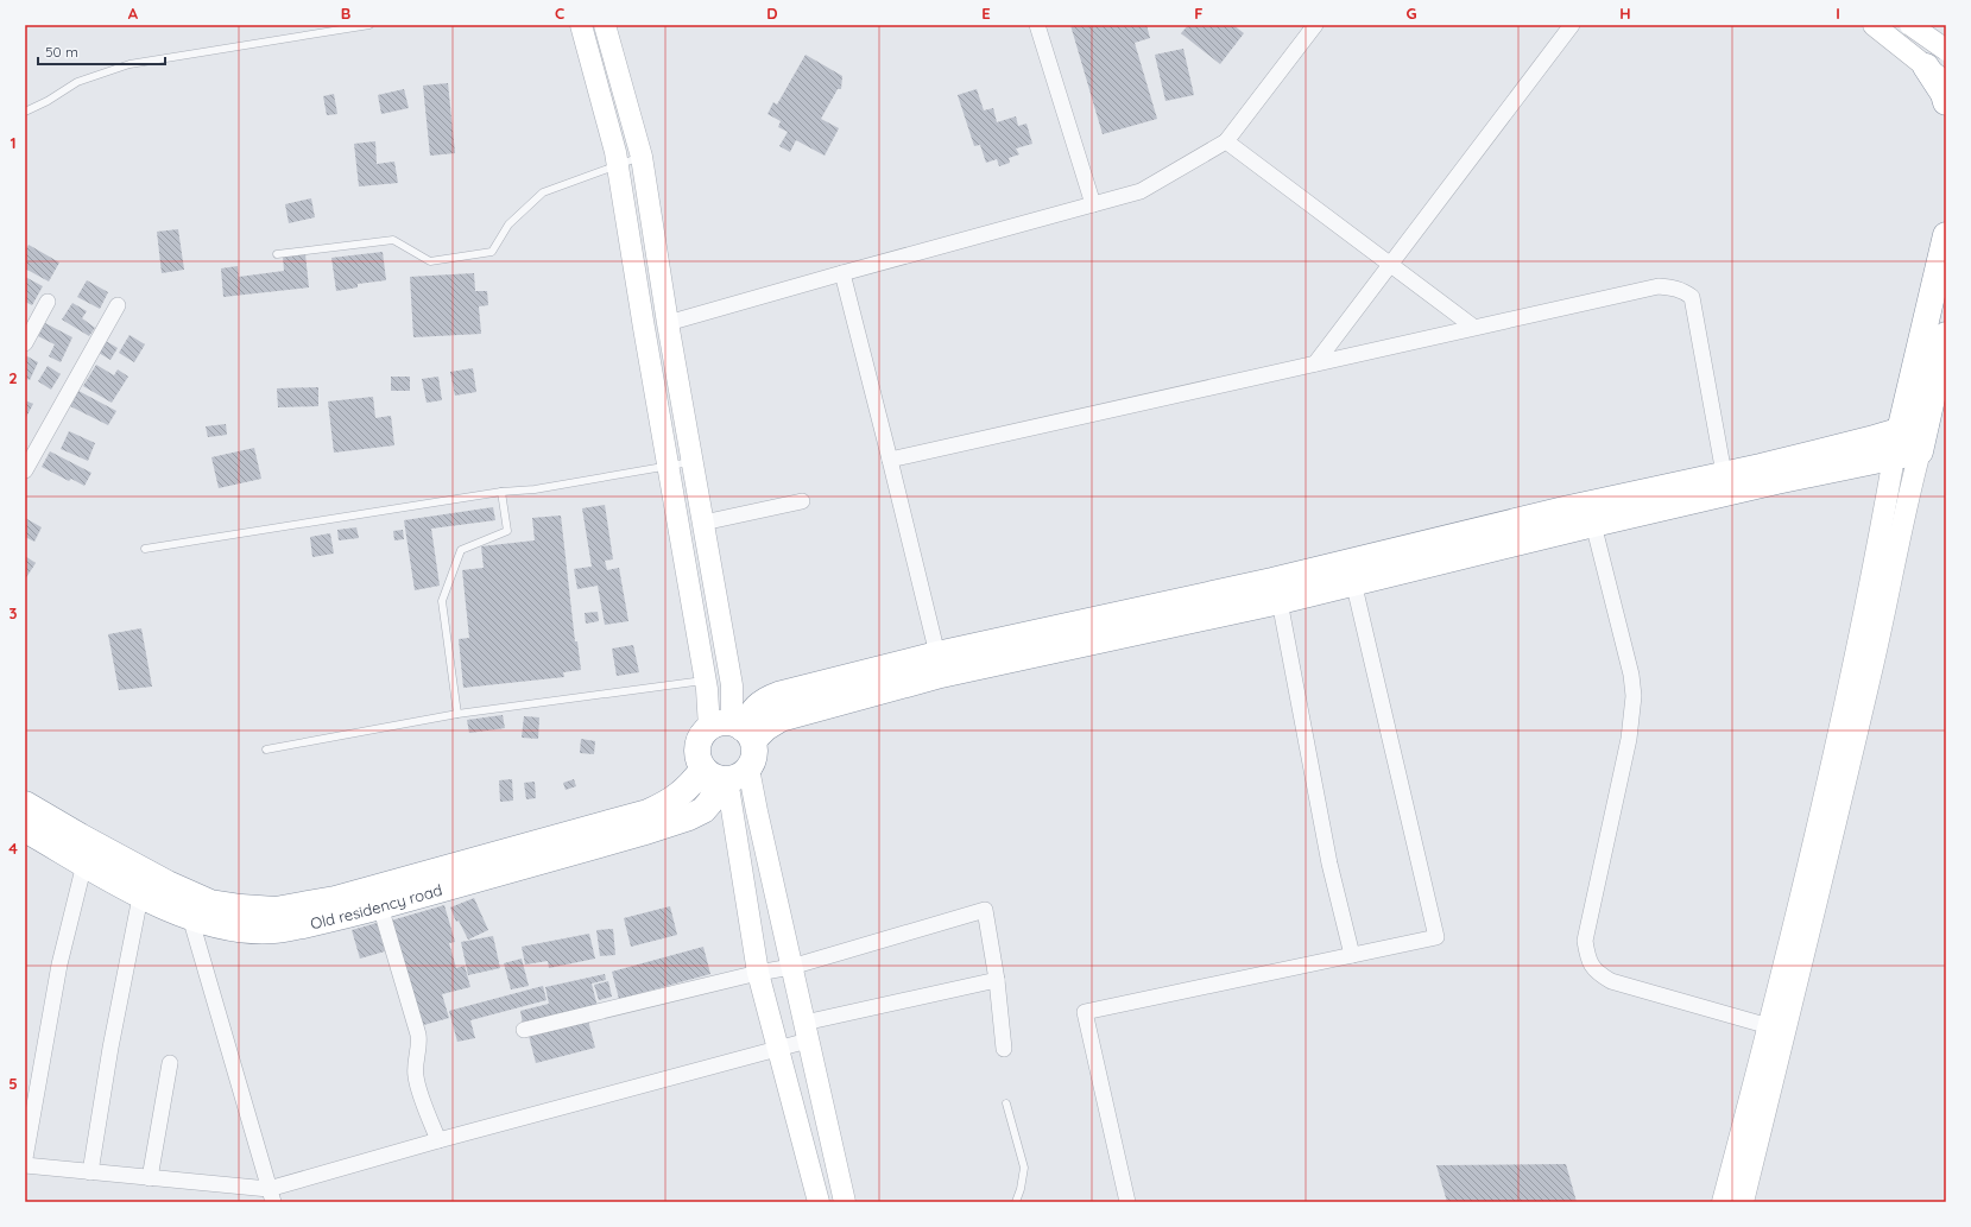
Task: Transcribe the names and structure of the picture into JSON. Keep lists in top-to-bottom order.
{
  "streets": {
    "highway": ["Old residency road"]
  },
  "scale_bar": "50 m",
  "grid": {
    "columns": [
      "A",
      "B",
      "C",
      "D",
      "E",
      "F",
      "G",
      "H",
      "I"
    ],
    "rows": [
      "1",
      "2",
      "3",
      "4",
      "5"
    ]
  }
}
